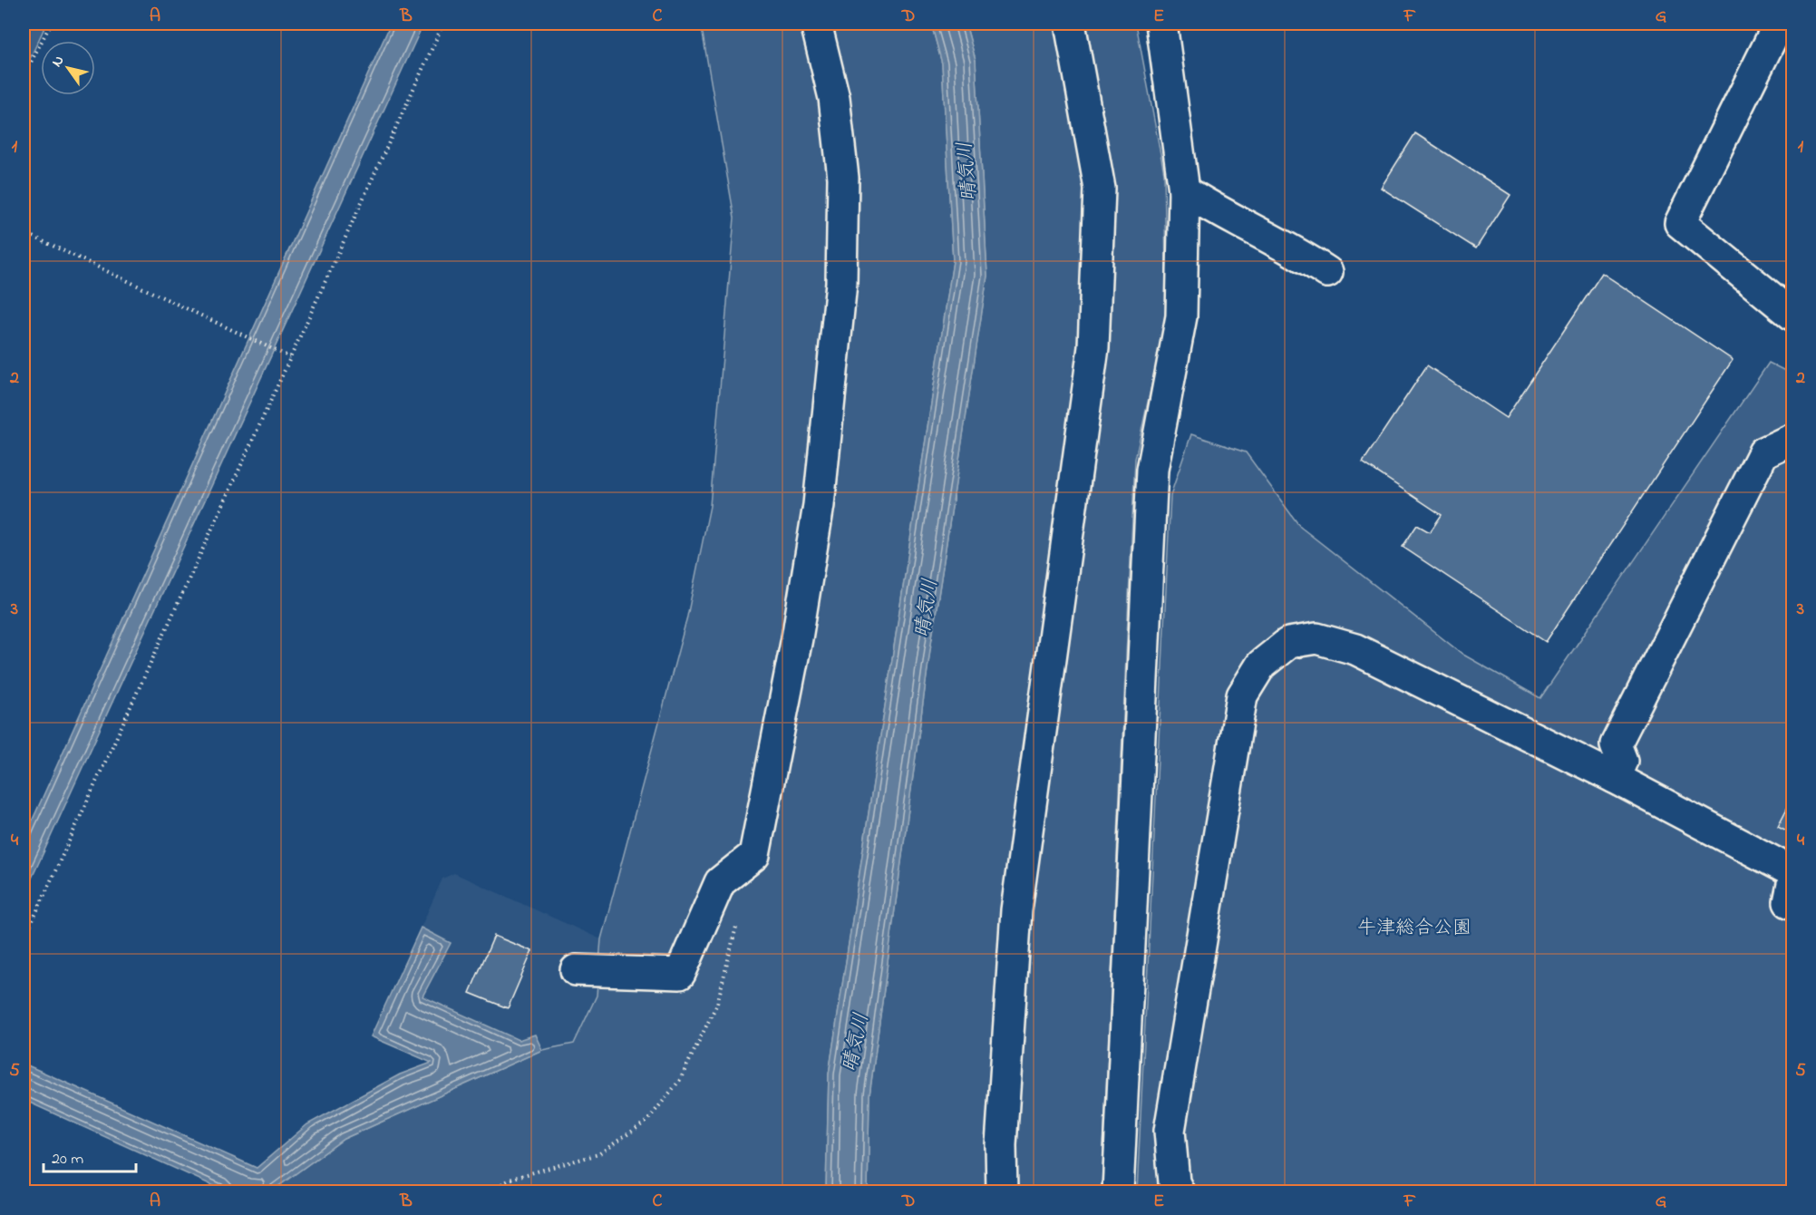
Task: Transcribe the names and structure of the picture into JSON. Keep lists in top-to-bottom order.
{
  "water": ["晴気川"],
  "parks": ["牛津総合公園"],
  "scale_bar": "20 m",
  "north": "top left",
  "grid": {
    "columns": [
      "A",
      "B",
      "C",
      "D",
      "E",
      "F",
      "G"
    ],
    "rows": [
      "1",
      "2",
      "3",
      "4",
      "5"
    ]
  }
}
